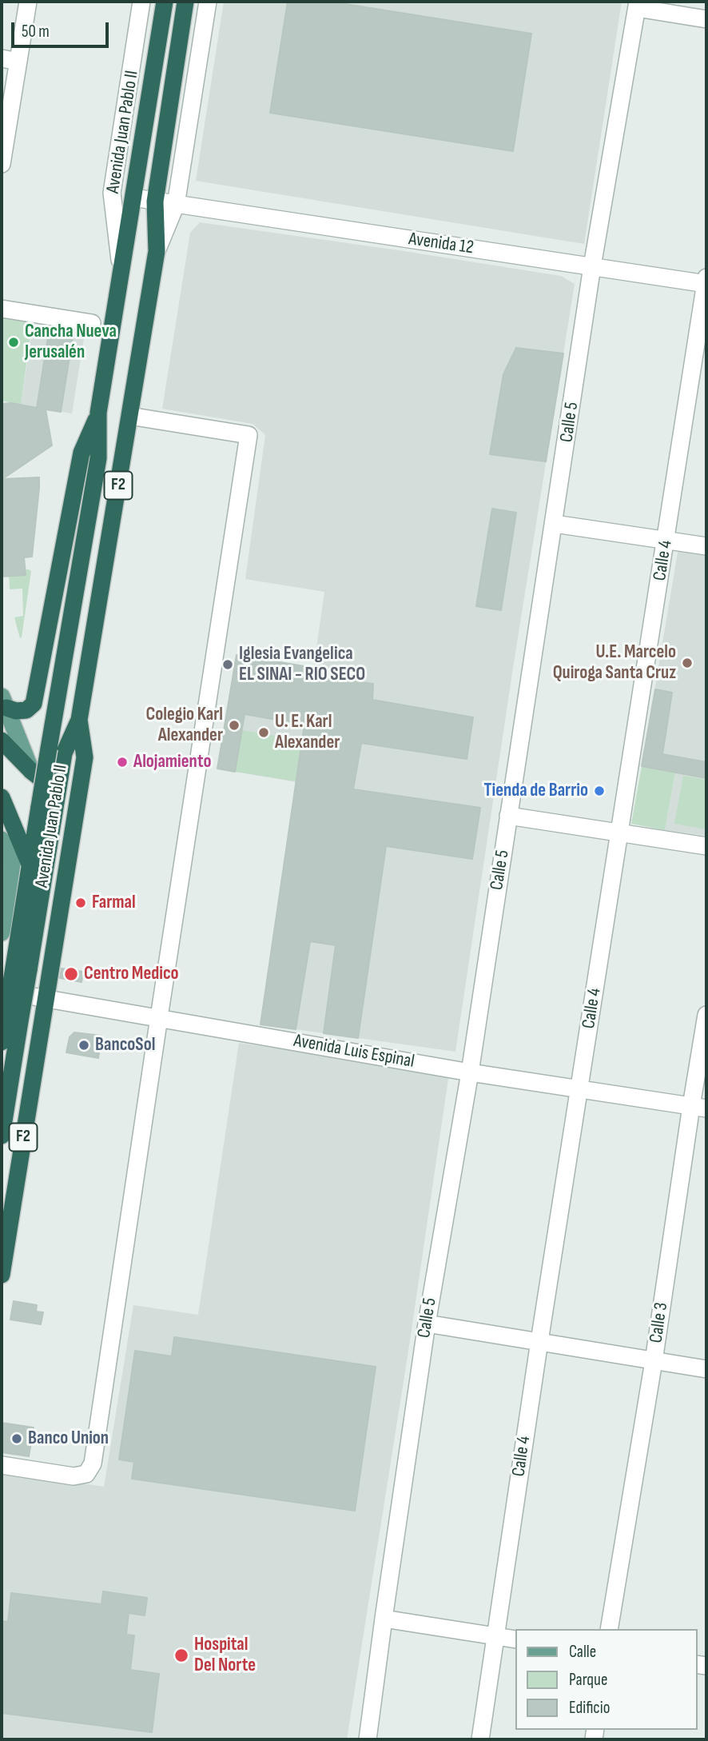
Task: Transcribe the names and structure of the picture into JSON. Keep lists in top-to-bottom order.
{
  "streets": {
    "highway": ["Avenida Juan Pablo II", "F2"],
    "street": [
      "Avenida 12",
      "Calle 5",
      "Calle 4",
      "Avenida Luis Espinal",
      "Calle 3"
    ]
  },
  "crossings": [
    ["Avenida Juan Pablo II", "Avenida 12"],
    ["Avenida Juan Pablo II", "F2"],
    ["Avenida Juan Pablo II", "Avenida Luis Espinal"],
    ["Avenida 12", "Calle 5"],
    ["Avenida 12", "Calle 4"],
    ["Calle 5", "Avenida Luis Espinal"],
    ["Calle 4", "Avenida Luis Espinal"],
    ["Avenida Luis Espinal", "Calle 3"]
  ],
  "places": [
    "Cancha Nueva Jerusalén",
    "U.E. Marcelo Quiroga Santa Cruz",
    "Iglesia Evangelica EL SINAI - RIO SECO",
    "Colegio Karl Alexander",
    "U. E. Karl Alexander",
    "Alojamiento",
    "Tienda de Barrio",
    "Farmal",
    "Centro Medico",
    "BancoSol",
    "Banco Union",
    "Hospital Del Norte"
  ],
  "legend": ["Calle", "Parque", "Edificio"],
  "scale_bar": "50 m"
}
